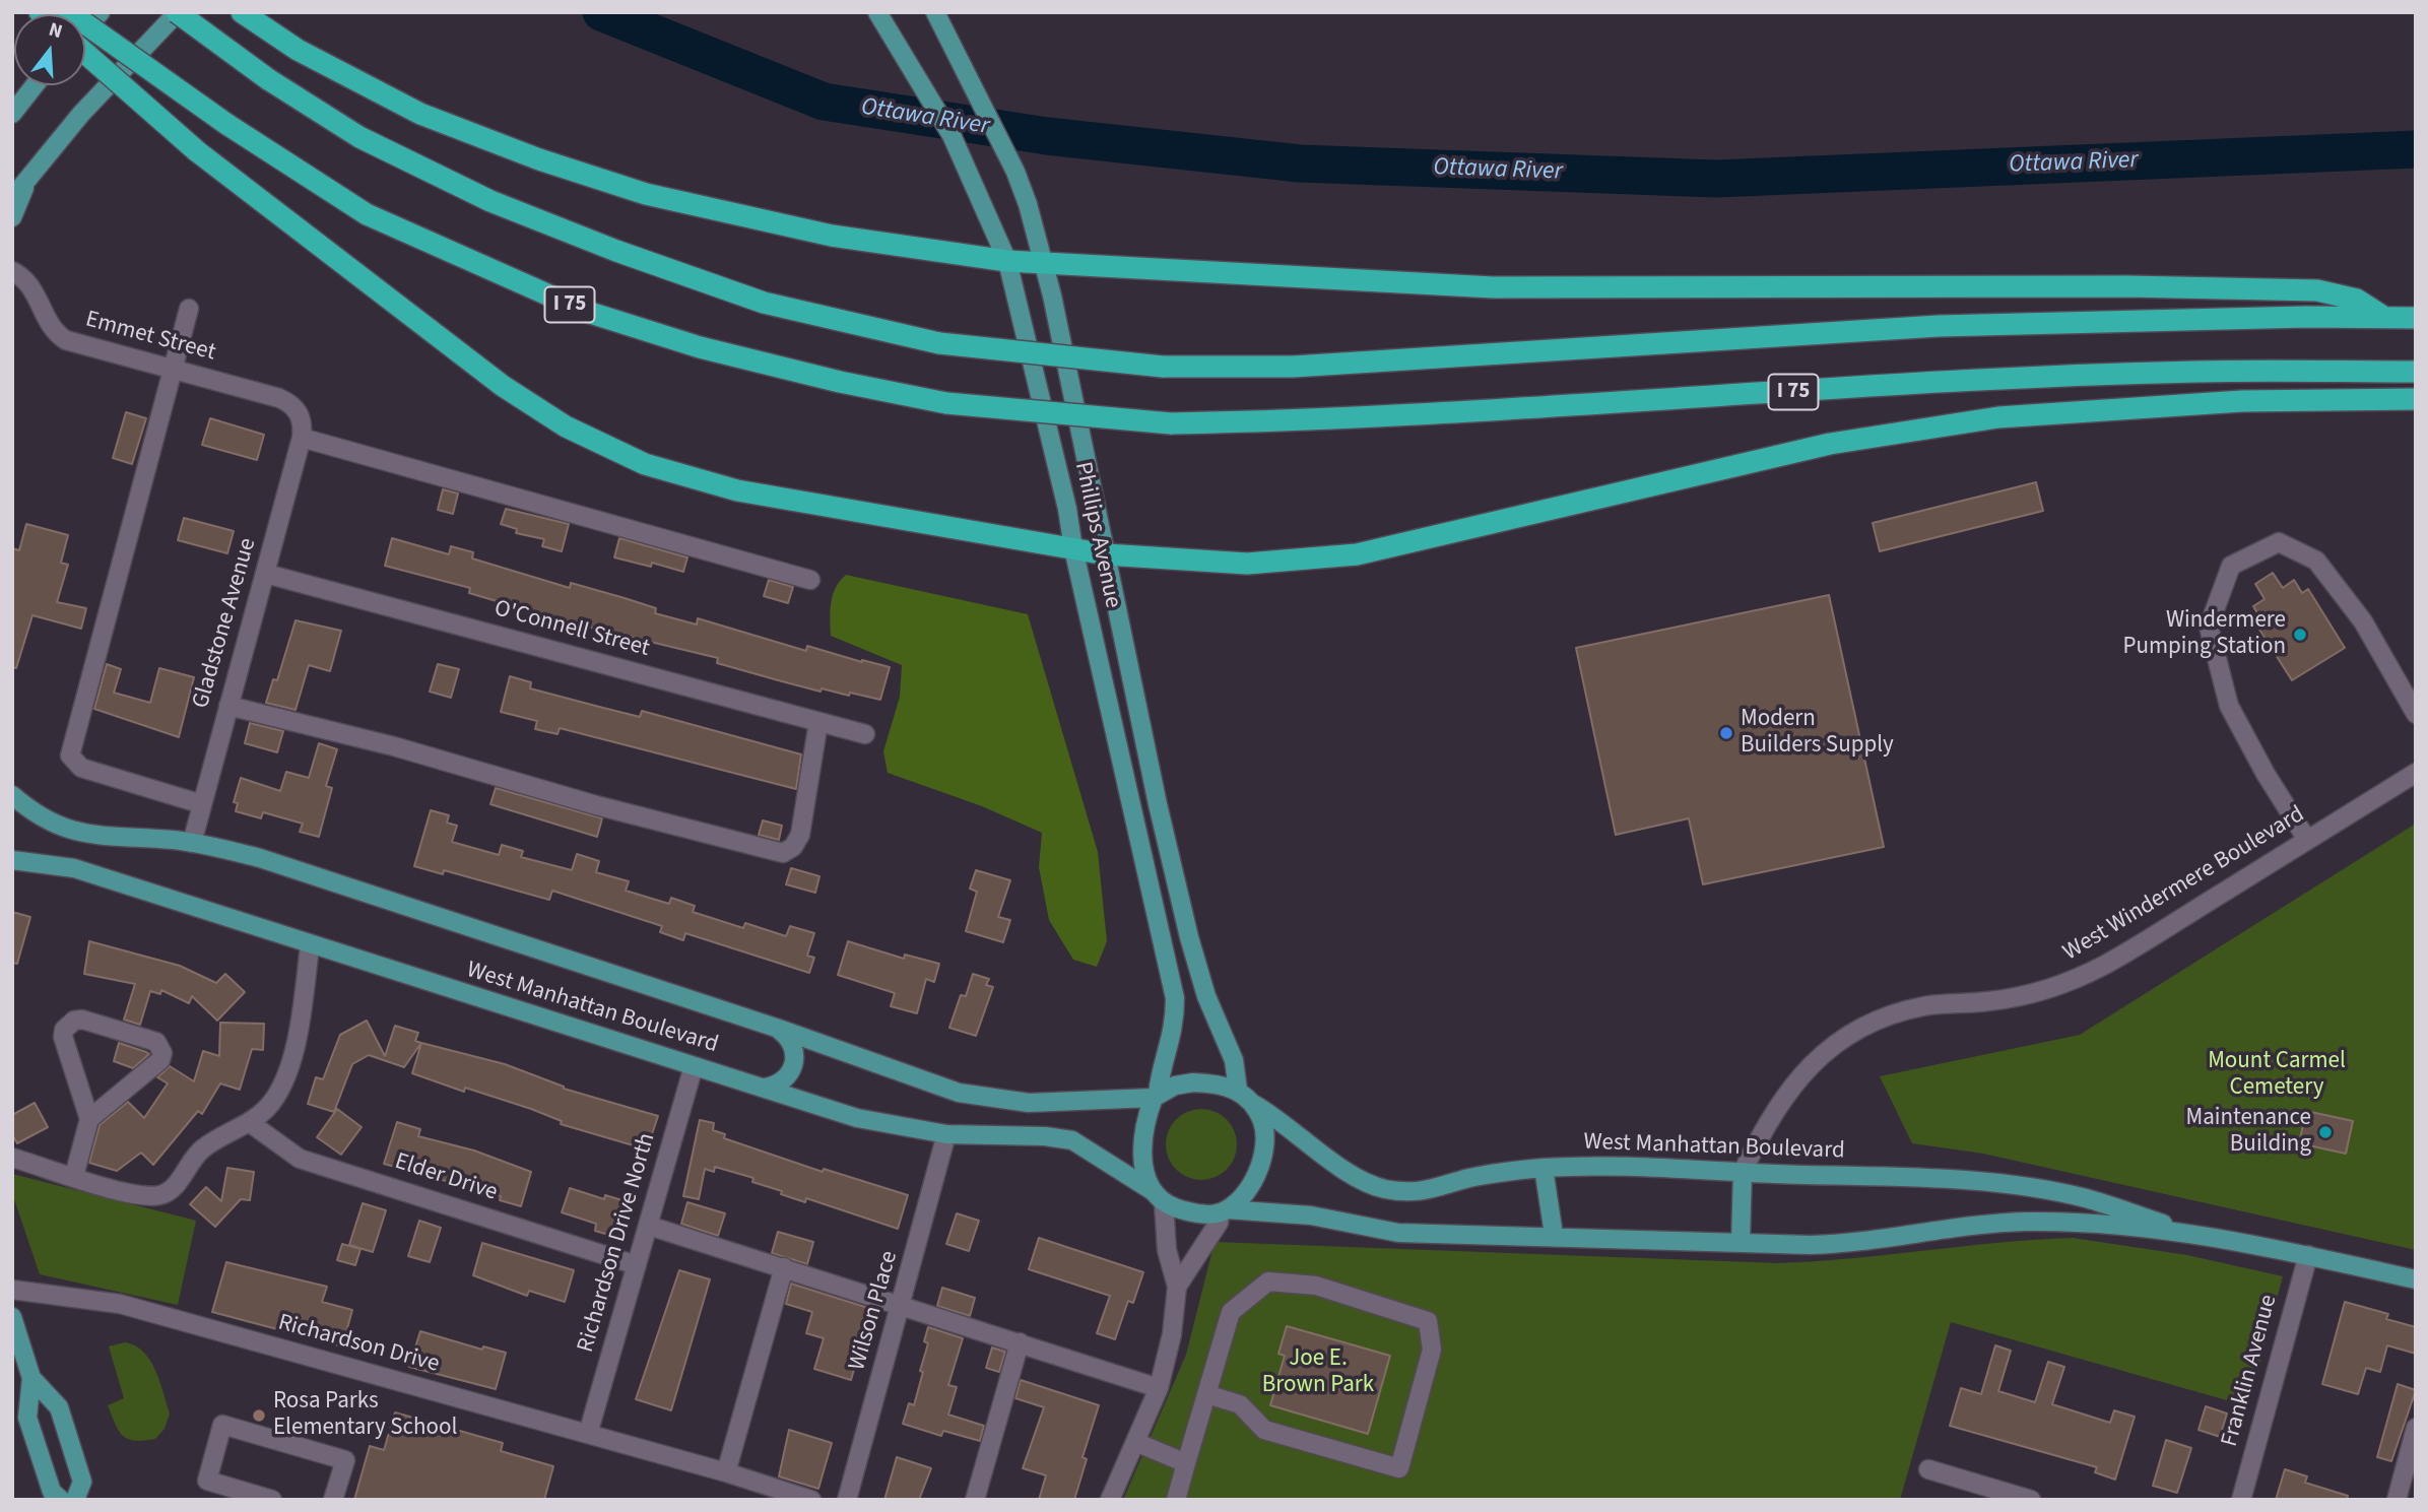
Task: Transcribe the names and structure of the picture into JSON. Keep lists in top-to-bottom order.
{
  "streets": {
    "highway": ["I 75"],
    "main road": ["Phillips Avenue", "West Manhattan Boulevard"],
    "street": [
      "Emmet Street",
      "Gladstone Avenue",
      "O'Connell Street",
      "West Windermere Boulevard",
      "Elder Drive",
      "Richardson Drive North",
      "Wilson Place",
      "Richardson Drive",
      "Franklin Avenue"
    ]
  },
  "crossings": [
    ["Emmet Street", "Gladstone Avenue"],
    ["Phillips Avenue", "West Manhattan Boulevard"],
    ["Gladstone Avenue", "O'Connell Street"],
    ["Gladstone Avenue", "West Manhattan Boulevard"],
    ["West Windermere Boulevard", "West Manhattan Boulevard"],
    ["West Manhattan Boulevard", "Richardson Drive North"],
    ["West Manhattan Boulevard", "Wilson Place"],
    ["West Manhattan Boulevard", "Franklin Avenue"],
    ["Elder Drive", "Richardson Drive North"],
    ["Richardson Drive North", "Richardson Drive"]
  ],
  "water": ["Ottawa River"],
  "parks": ["Mount Carmel Cemetery", "Joe E. Brown Park"],
  "places": [
    "Windermere Pumping Station",
    "Modern Builders Supply",
    "Maintenance Building",
    "Rosa Parks Elementary School"
  ],
  "north": "top"
}
